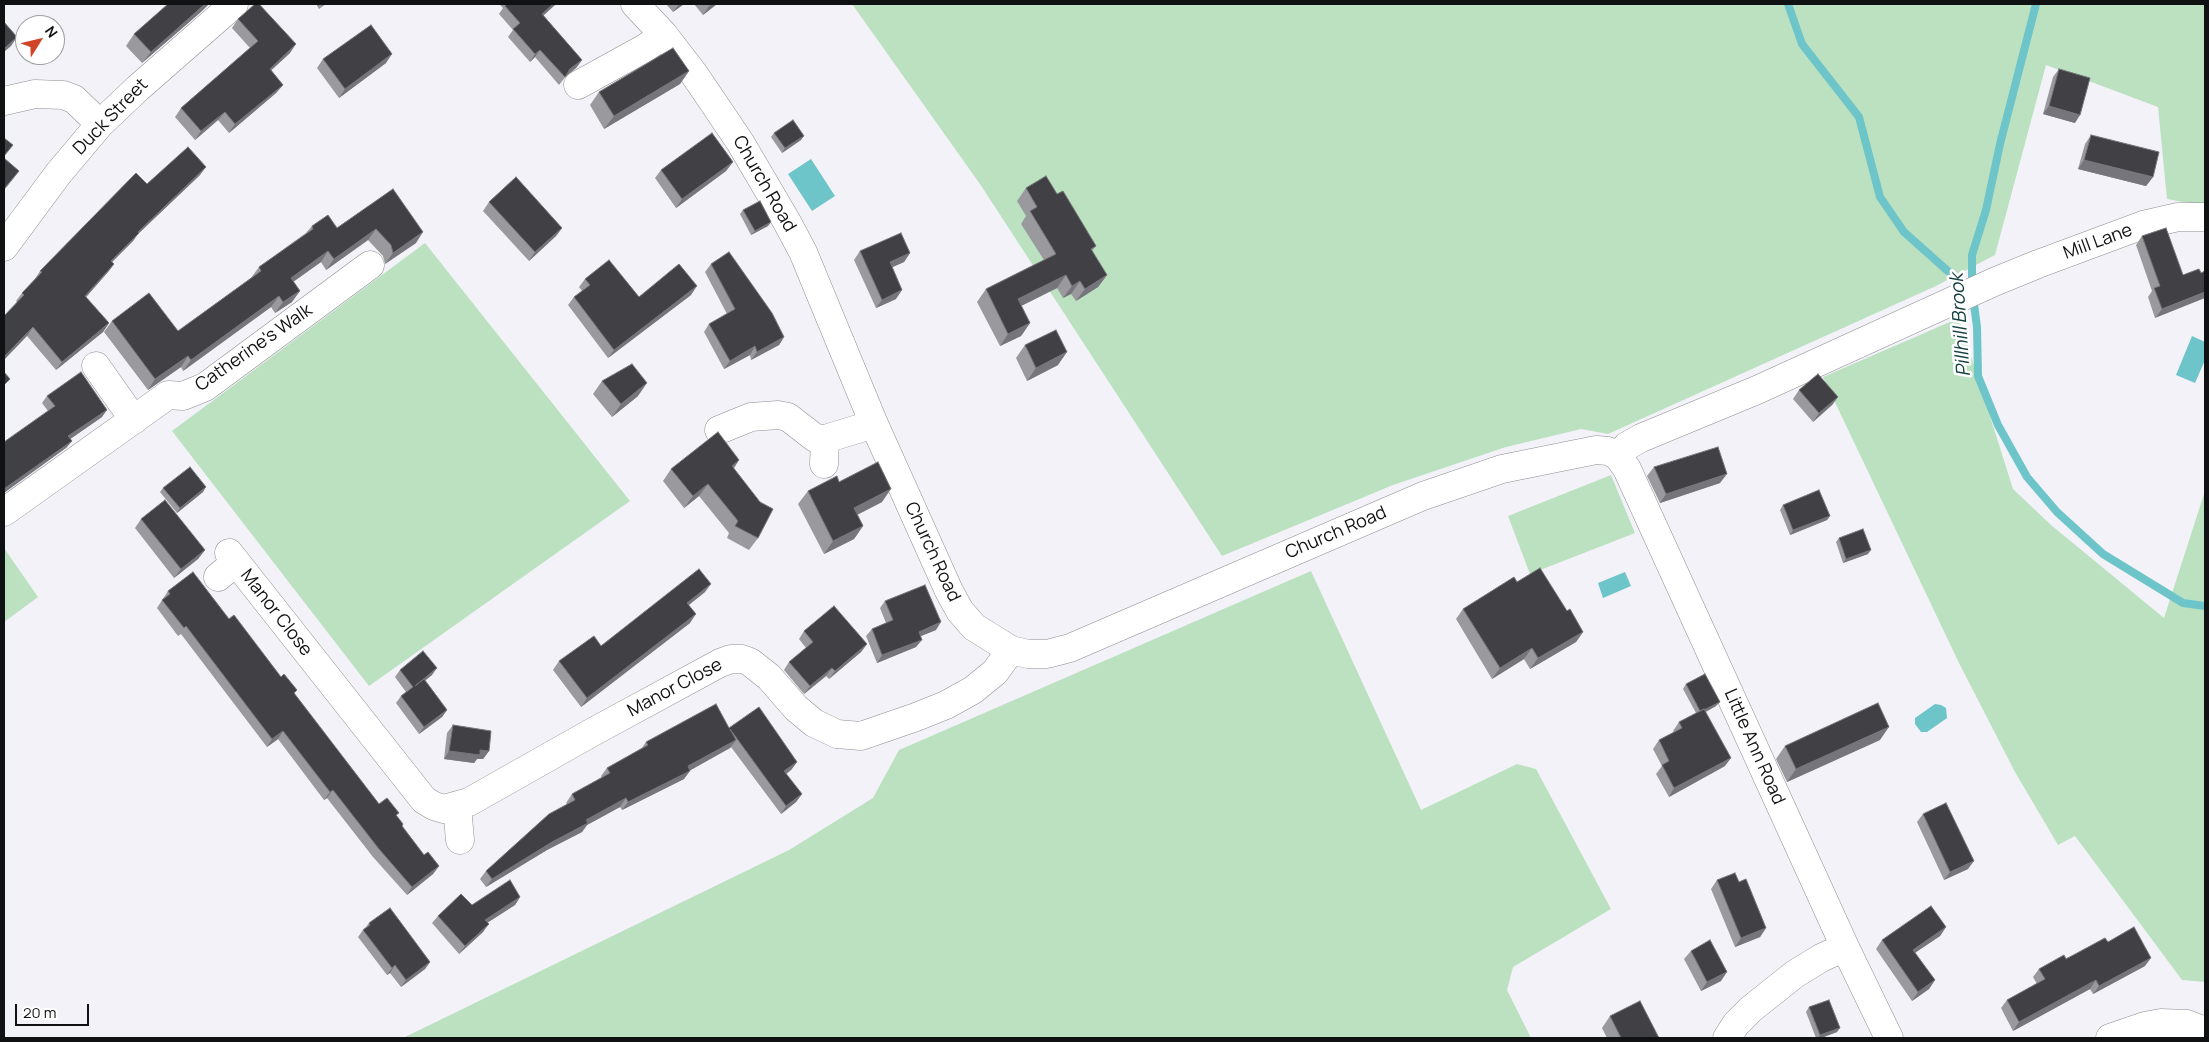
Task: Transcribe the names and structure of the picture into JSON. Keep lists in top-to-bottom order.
{
  "streets": {
    "street": [
      "Duck Street",
      "Church Road",
      "Mill Lane",
      "Catherine's Walk",
      "Manor Close",
      "Little Ann Road"
    ]
  },
  "crossings": [
    ["Church Road", "Mill Lane"],
    ["Church Road", "Manor Close"],
    ["Church Road", "Little Ann Road"],
    ["Mill Lane", "Little Ann Road"]
  ],
  "water": ["Pillhill Brook"],
  "scale_bar": "20 m",
  "north": "top right"
}
